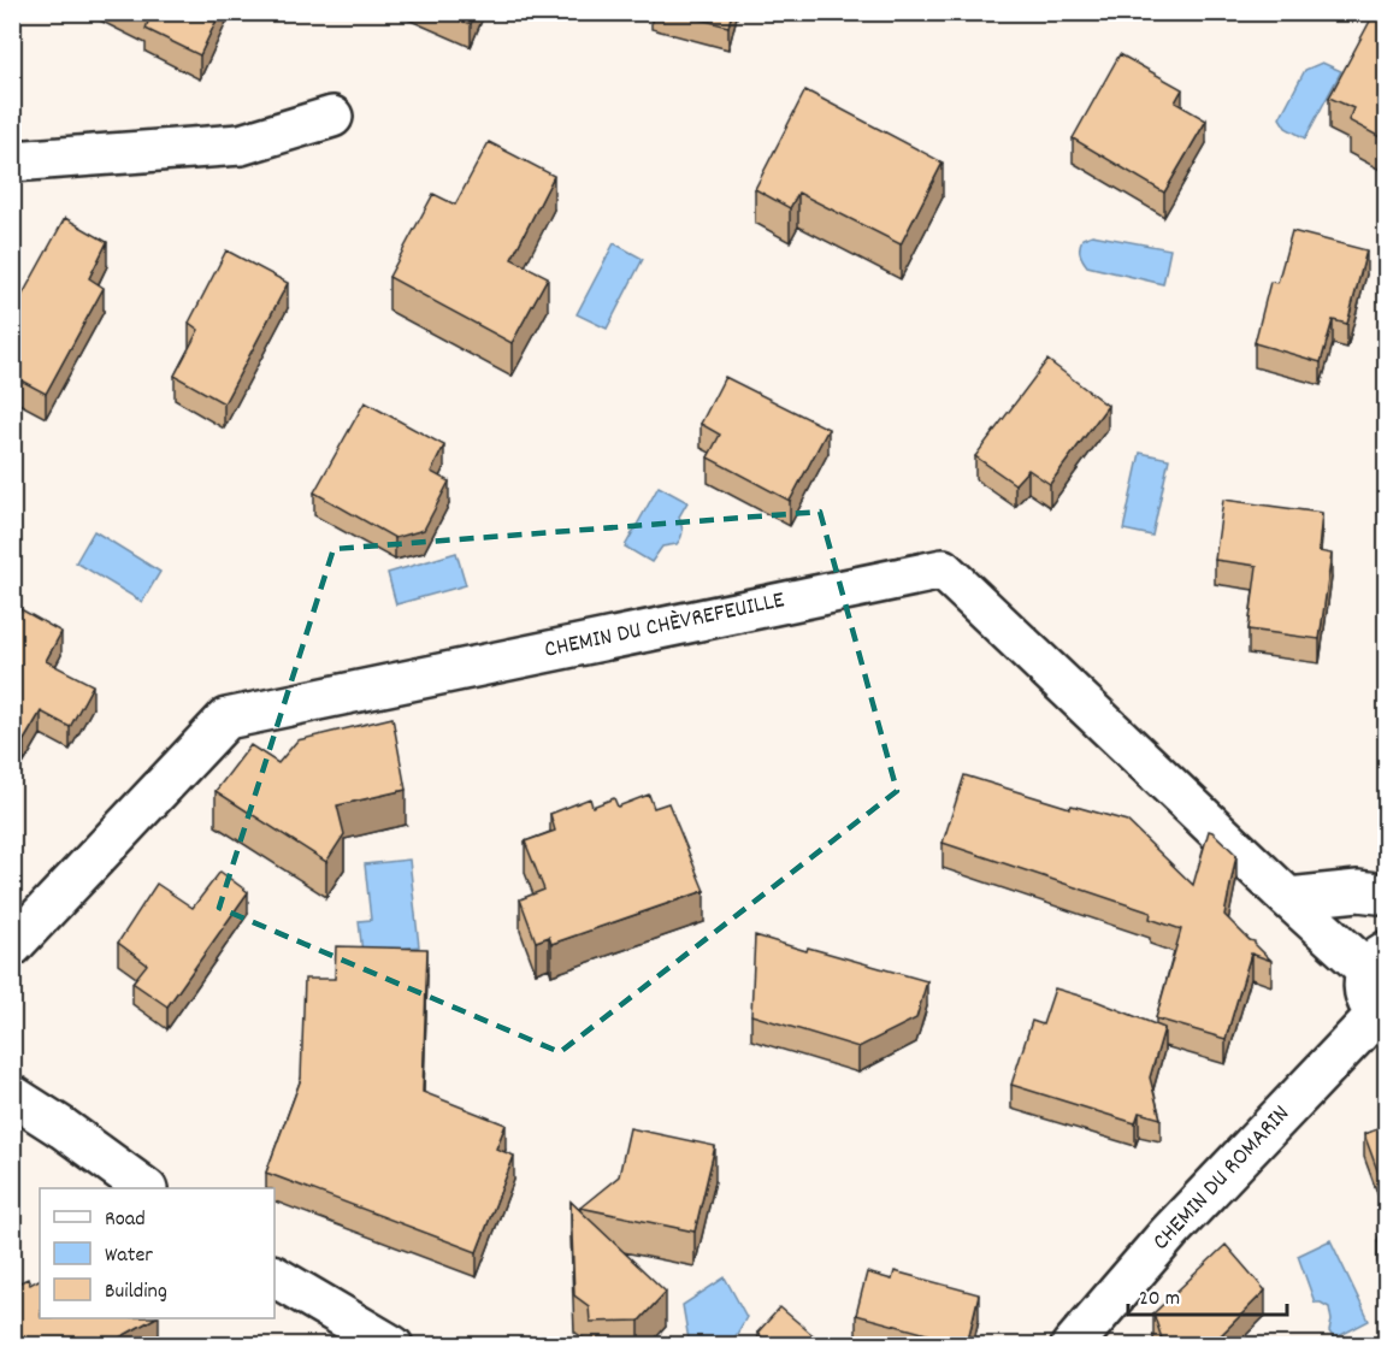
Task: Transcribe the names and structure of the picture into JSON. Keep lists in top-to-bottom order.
{
  "streets": {
    "street": ["CHEMIN DU CHÈVREFEUILLE", "CHEMIN DU ROMARIN"]
  },
  "legend": ["Road", "Water", "Building"],
  "scale_bar": "20 m"
}
